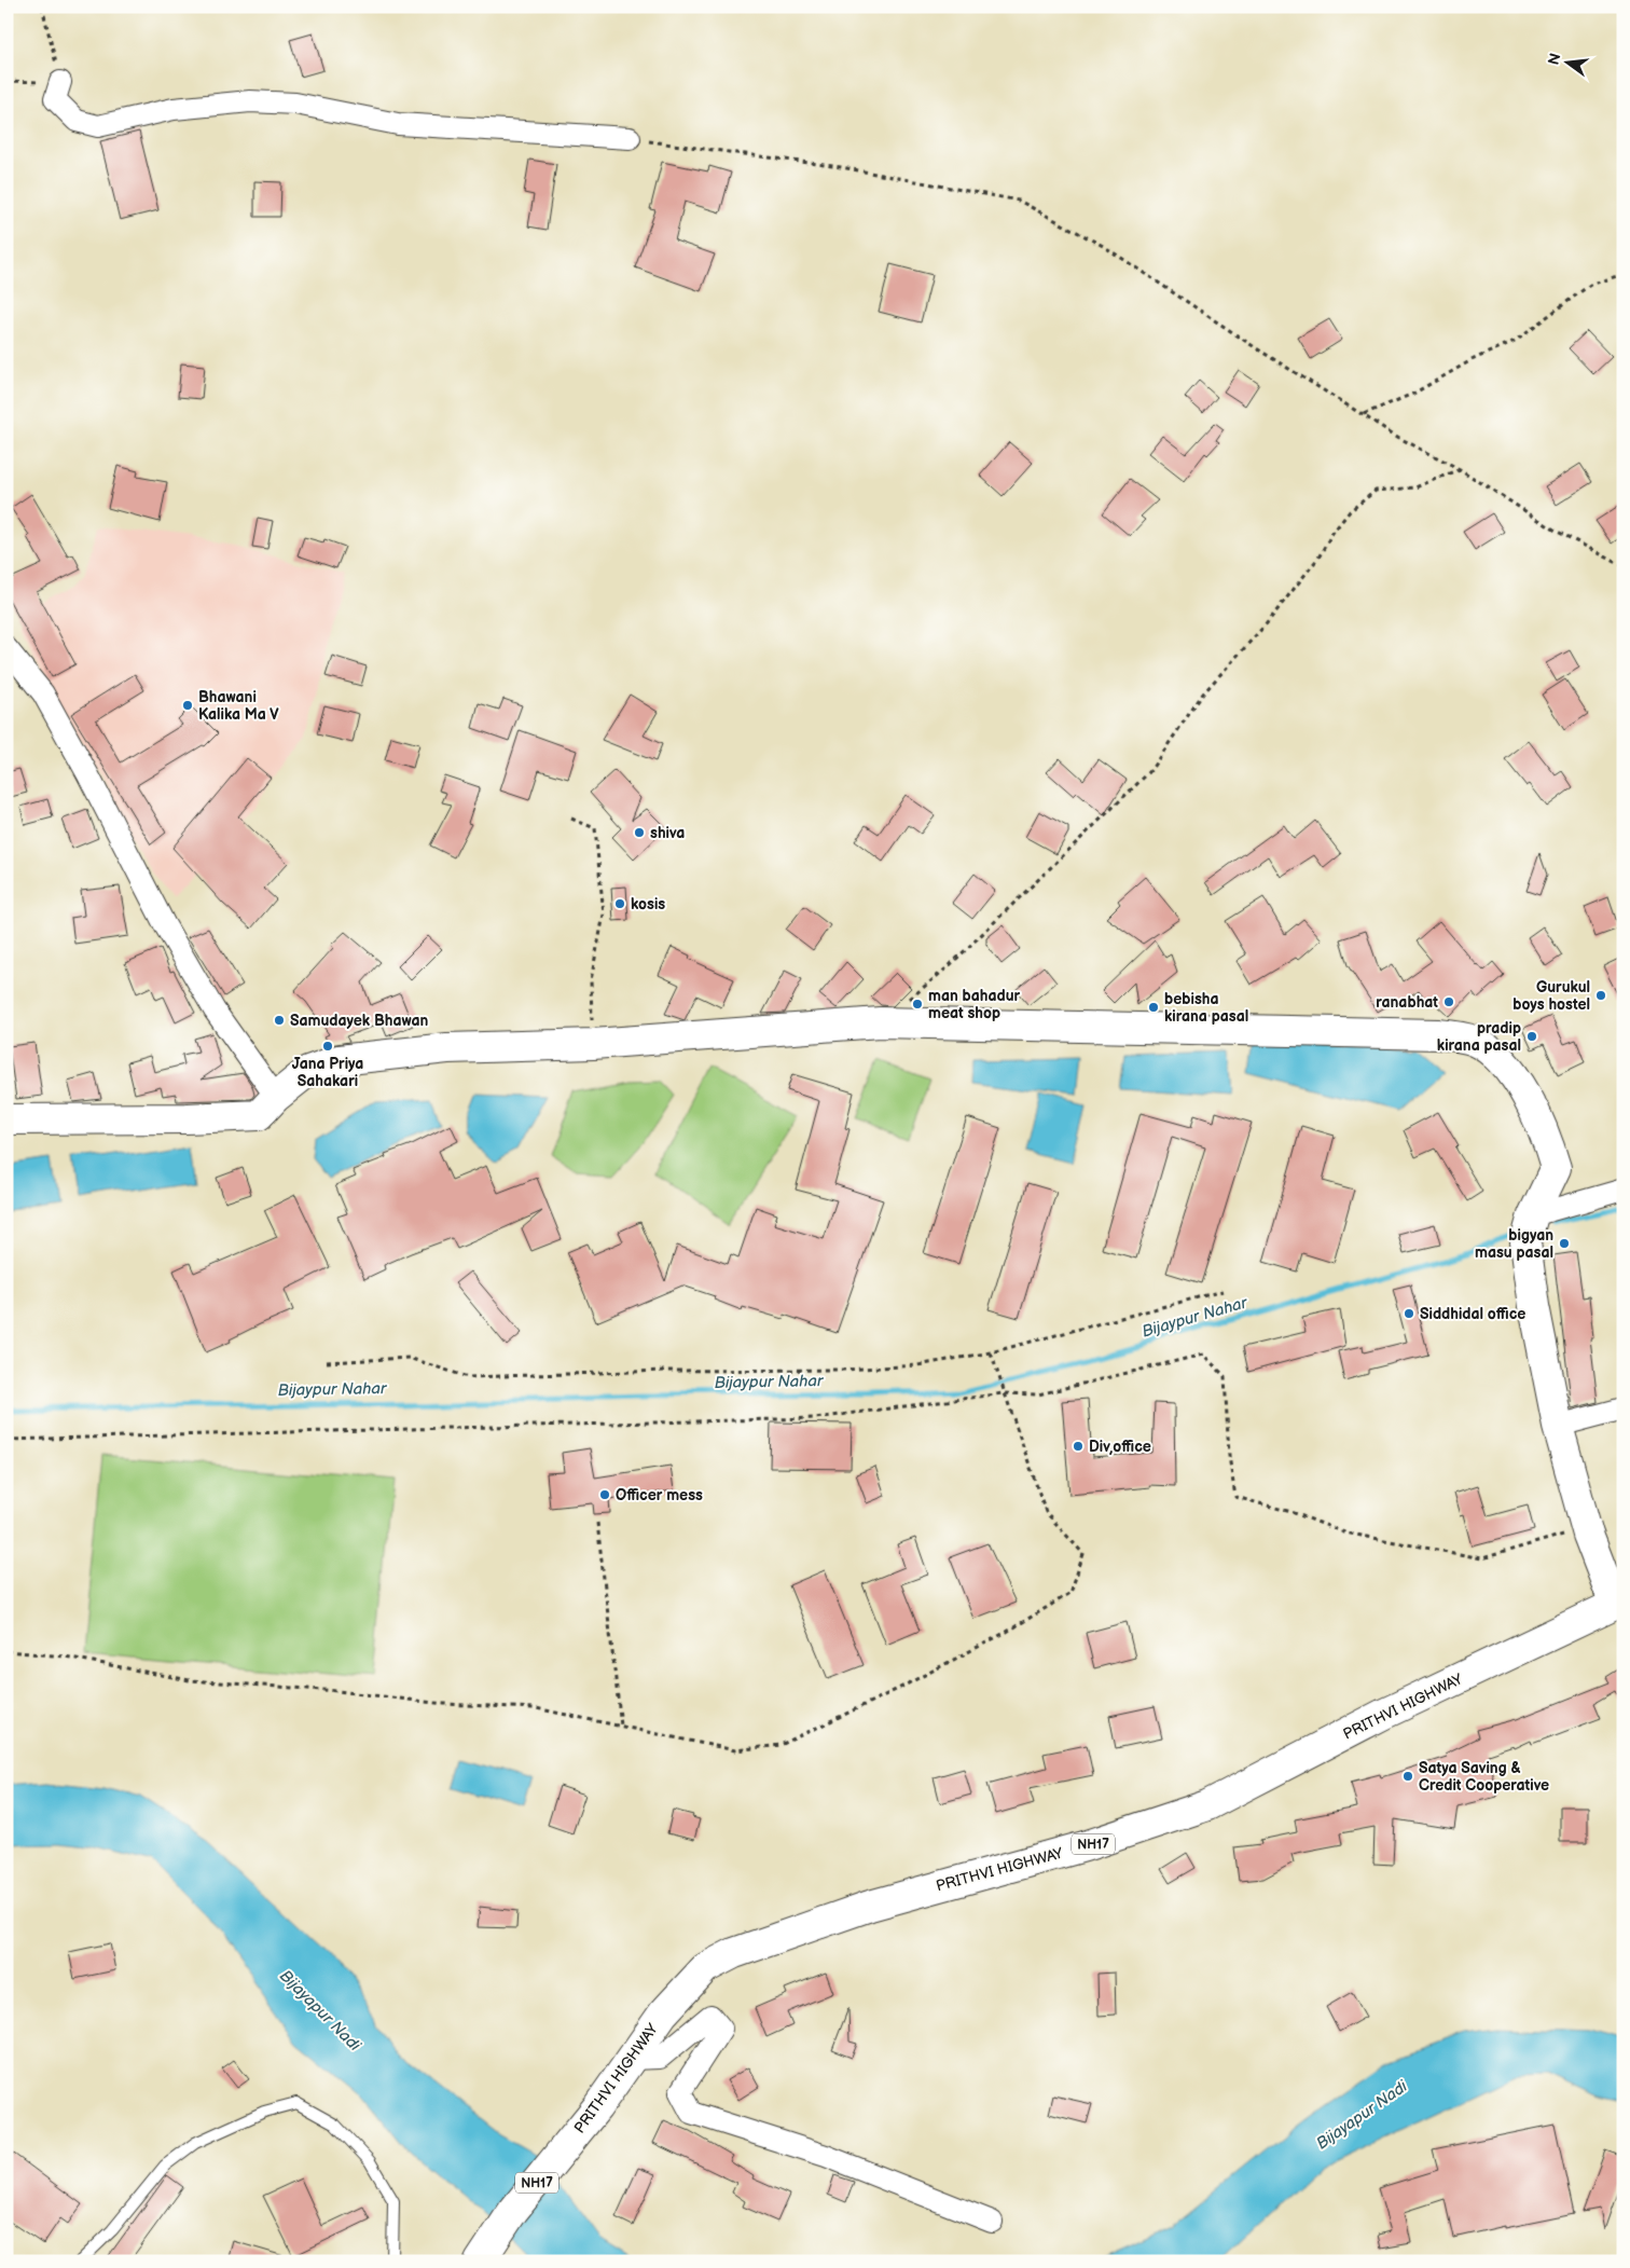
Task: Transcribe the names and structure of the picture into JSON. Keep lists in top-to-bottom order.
{
  "streets": {
    "main road": ["PRITHVI HIGHWAY", "NH17"]
  },
  "water": ["Bijaypur Nahar", "Bijayapur Nadi"],
  "places": [
    "Bhawani Kalika Ma V",
    "shiva",
    "kosis",
    "Gurukul boys hostel",
    "ranabhat",
    "man bahadur meat shop",
    "bebisha kirana pasal",
    "Samudayek Bhawan",
    "pradip kirana pasal",
    "Jana Priya Sahakari",
    "bigyan masu pasal",
    "Siddhidal office",
    "Div,office",
    "Officer mess",
    "Satya Saving & Credit Cooperative"
  ],
  "north": "left"
}
